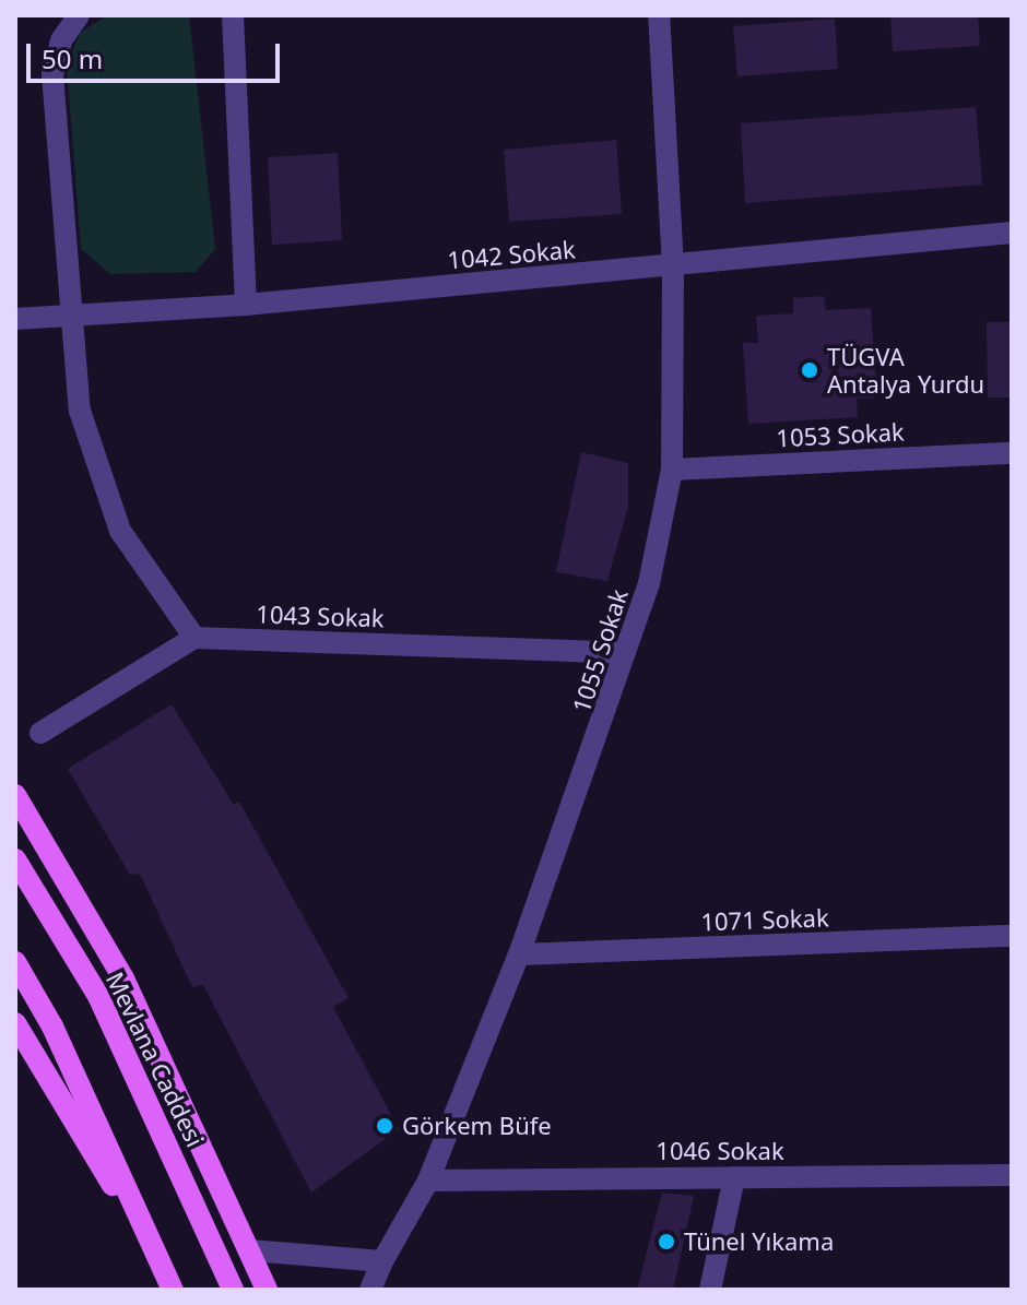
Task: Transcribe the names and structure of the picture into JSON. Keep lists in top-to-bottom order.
{
  "streets": {
    "main road": ["Mevlana Caddesi"],
    "street": [
      "1042 Sokak",
      "1053 Sokak",
      "1043 Sokak",
      "1055 Sokak",
      "1071 Sokak",
      "1046 Sokak"
    ]
  },
  "crossings": [
    ["1042 Sokak", "1055 Sokak"],
    ["1053 Sokak", "1055 Sokak"],
    ["1043 Sokak", "1055 Sokak"],
    ["1055 Sokak", "1071 Sokak"],
    ["1055 Sokak", "1046 Sokak"]
  ],
  "places": ["TÜGVA Antalya Yurdu", "Görkem Büfe", "Tünel Yıkama"],
  "scale_bar": "50 m"
}
